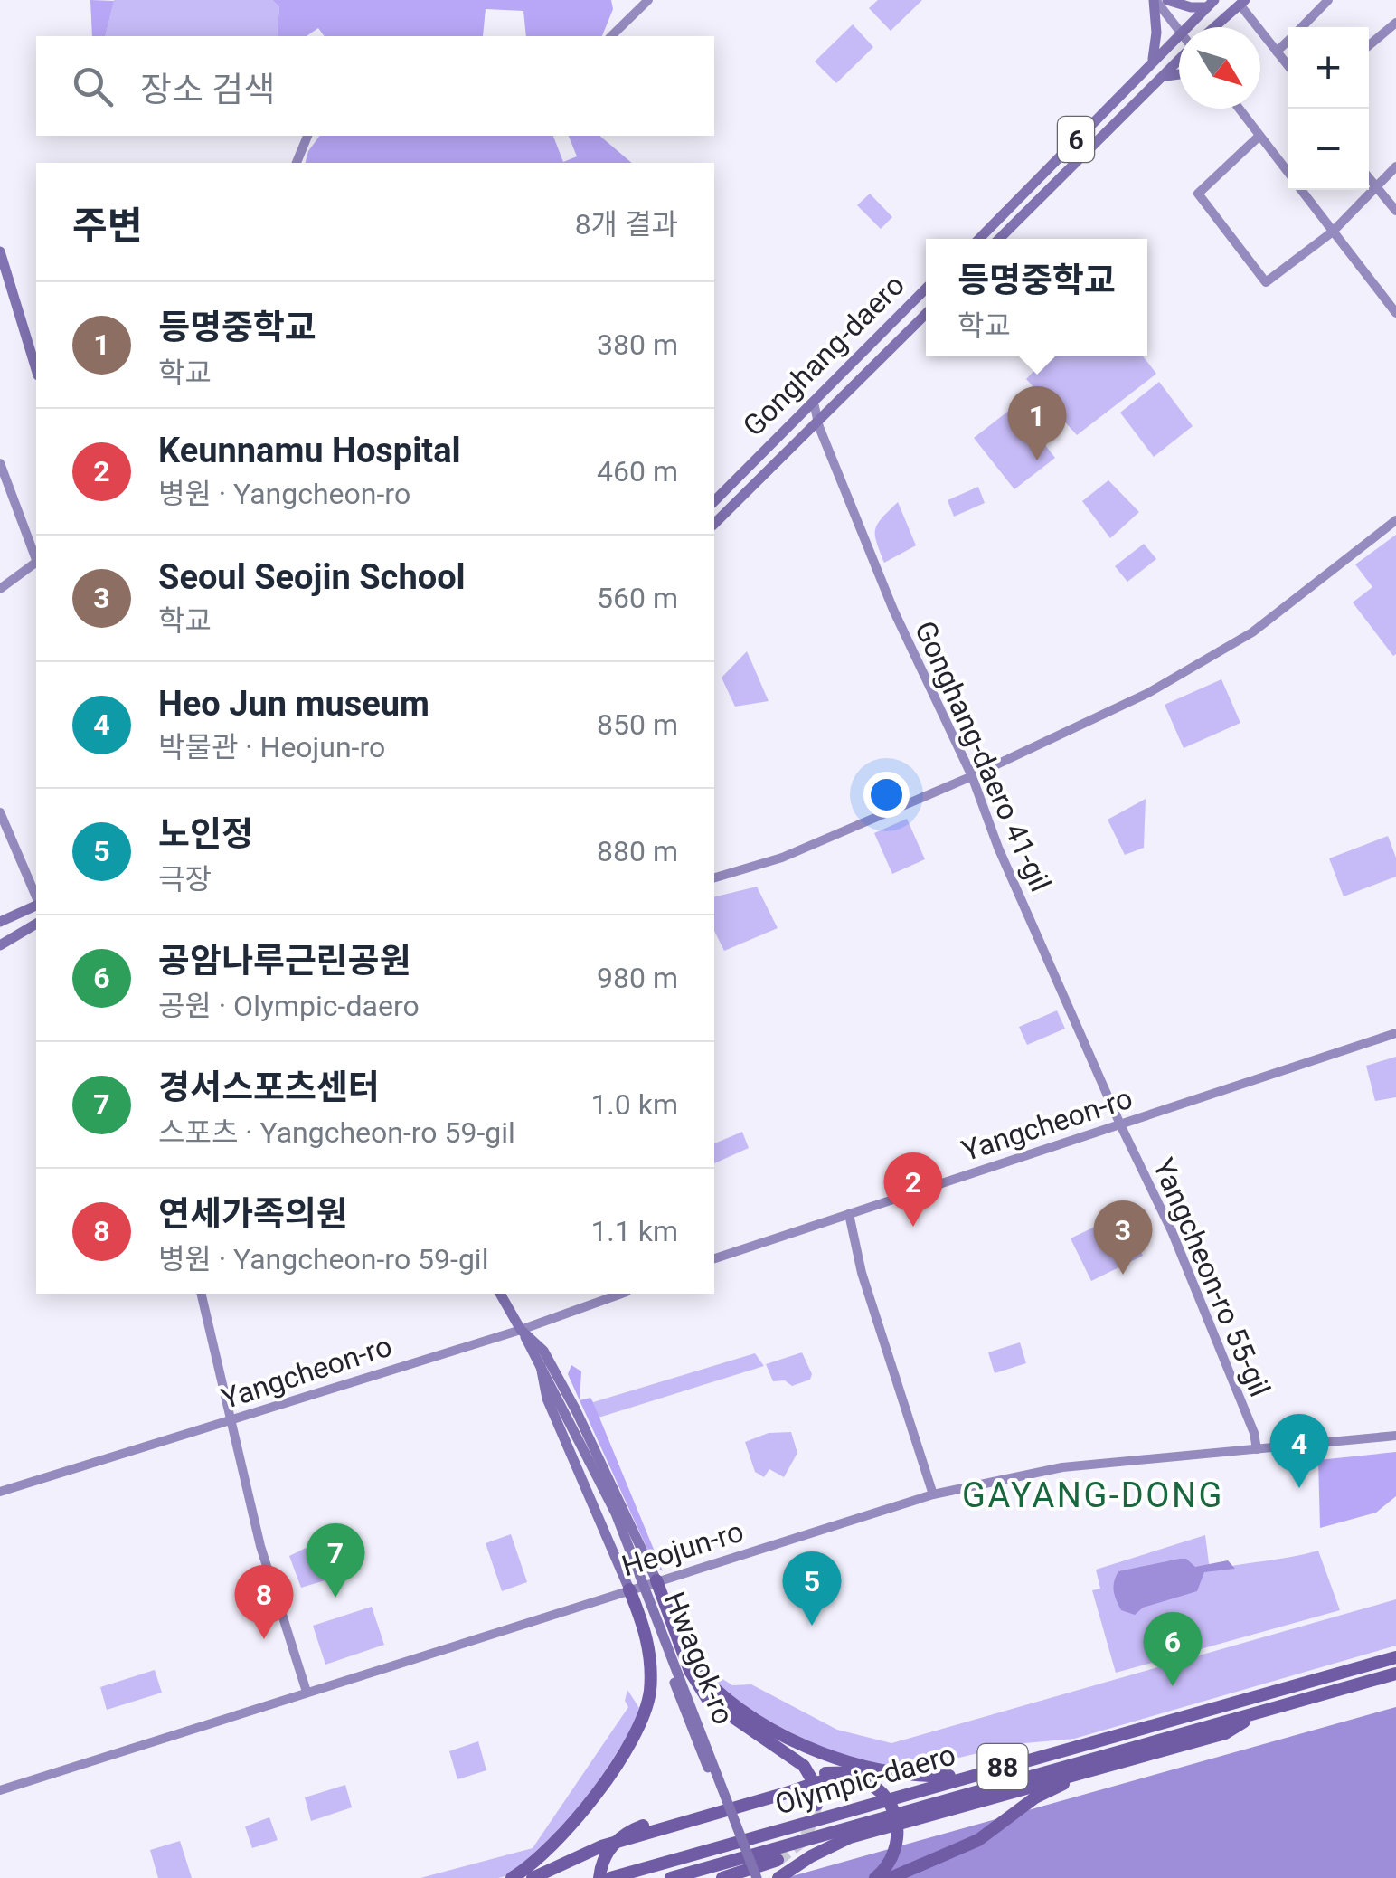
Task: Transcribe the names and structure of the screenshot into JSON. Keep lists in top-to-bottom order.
{
  "streets": {
    "highway": ["88", "Olympic-daero"],
    "main road": ["6", "Gonghang-daero", "Hwagok-ro"],
    "street": [
      "Gonghang-daero 41-gil",
      "Yangcheon-ro",
      "Yangcheon-ro 55-gil",
      "Heojun-ro"
    ]
  },
  "crossings": [
    ["Gonghang-daero", "Gonghang-daero 41-gil"],
    ["Gonghang-daero 41-gil", "Yangcheon-ro"],
    ["Gonghang-daero 41-gil", "Yangcheon-ro 55-gil"],
    ["Yangcheon-ro", "Yangcheon-ro 55-gil"],
    ["Yangcheon-ro", "Hwagok-ro"],
    ["Yangcheon-ro 55-gil", "Heojun-ro"],
    ["Heojun-ro", "Hwagok-ro"]
  ],
  "districts": ["GAYANG-DONG"],
  "north": "bottom right",
  "page": {
    "map_buttons": ["+", "−"],
    "search": "장소 검색",
    "heading": ["주변", "8개 결과"],
    "popup": ["등명중학교", "학교"],
    "list": [
      {
        "mark": "1",
        "name": "등명중학교",
        "note": "학교",
        "value": "380 m"
      },
      {
        "mark": "2",
        "name": "Keunnamu Hospital",
        "note": "병원 · Yangcheon-ro",
        "value": "460 m"
      },
      {
        "mark": "3",
        "name": "Seoul Seojin School",
        "note": "학교",
        "value": "560 m"
      },
      {
        "mark": "4",
        "name": "Heo Jun museum",
        "note": "박물관 · Heojun-ro",
        "value": "850 m"
      },
      {
        "mark": "5",
        "name": "노인정",
        "note": "극장",
        "value": "880 m"
      },
      {
        "mark": "6",
        "name": "공암나루근린공원",
        "note": "공원 · Olympic-daero",
        "value": "980 m"
      },
      {
        "mark": "7",
        "name": "경서스포츠센터",
        "note": "스포츠 · Yangcheon-ro 59-gil",
        "value": "1.0 km"
      },
      {
        "mark": "8",
        "name": "연세가족의원",
        "note": "병원 · Yangcheon-ro 59-gil",
        "value": "1.1 km"
      }
    ],
    "pins": [
      "1",
      "2",
      "3",
      "4",
      "7",
      "5",
      "8",
      "6"
    ]
  }
}
